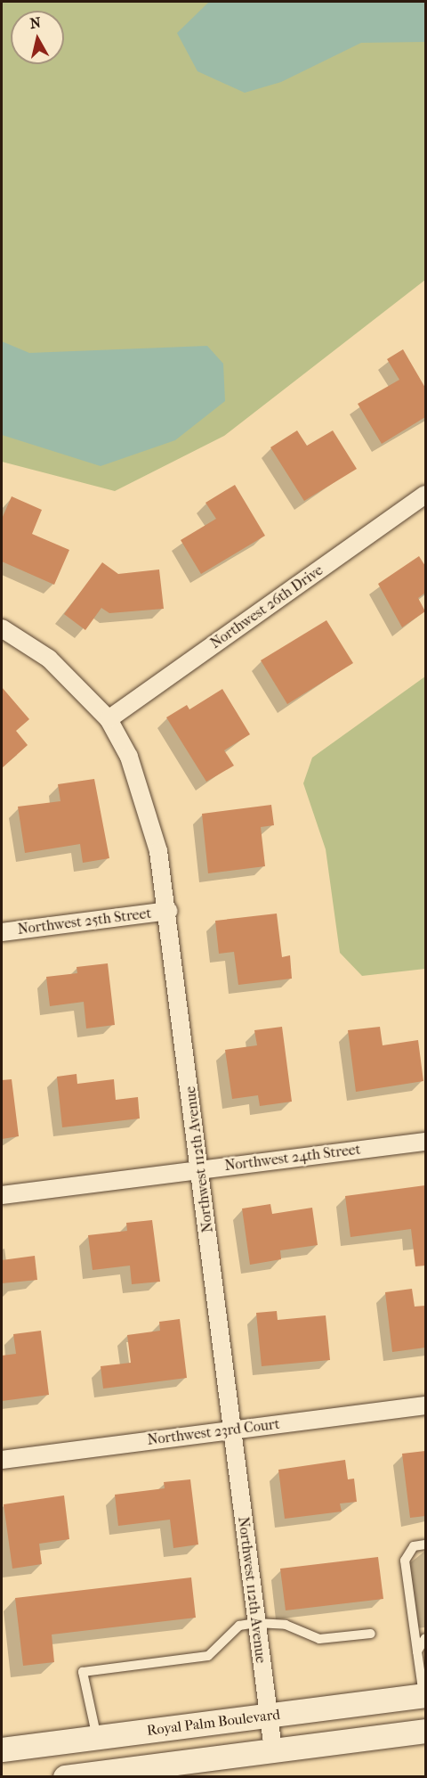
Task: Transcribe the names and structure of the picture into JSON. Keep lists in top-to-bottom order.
{
  "streets": {
    "main road": ["Royal Palm Boulevard"],
    "street": [
      "Northwest 26th Drive",
      "Northwest 25th Street",
      "Northwest 24th Street",
      "Northwest 112th Avenue",
      "Northwest 23rd Court"
    ]
  },
  "crossings": [
    ["Northwest 26th Drive", "Northwest 112th Avenue"],
    ["Northwest 25th Street", "Northwest 112th Avenue"],
    ["Northwest 24th Street", "Northwest 112th Avenue"],
    ["Northwest 112th Avenue", "Northwest 23rd Court"],
    ["Northwest 112th Avenue", "Royal Palm Boulevard"]
  ],
  "north": "top"
}
